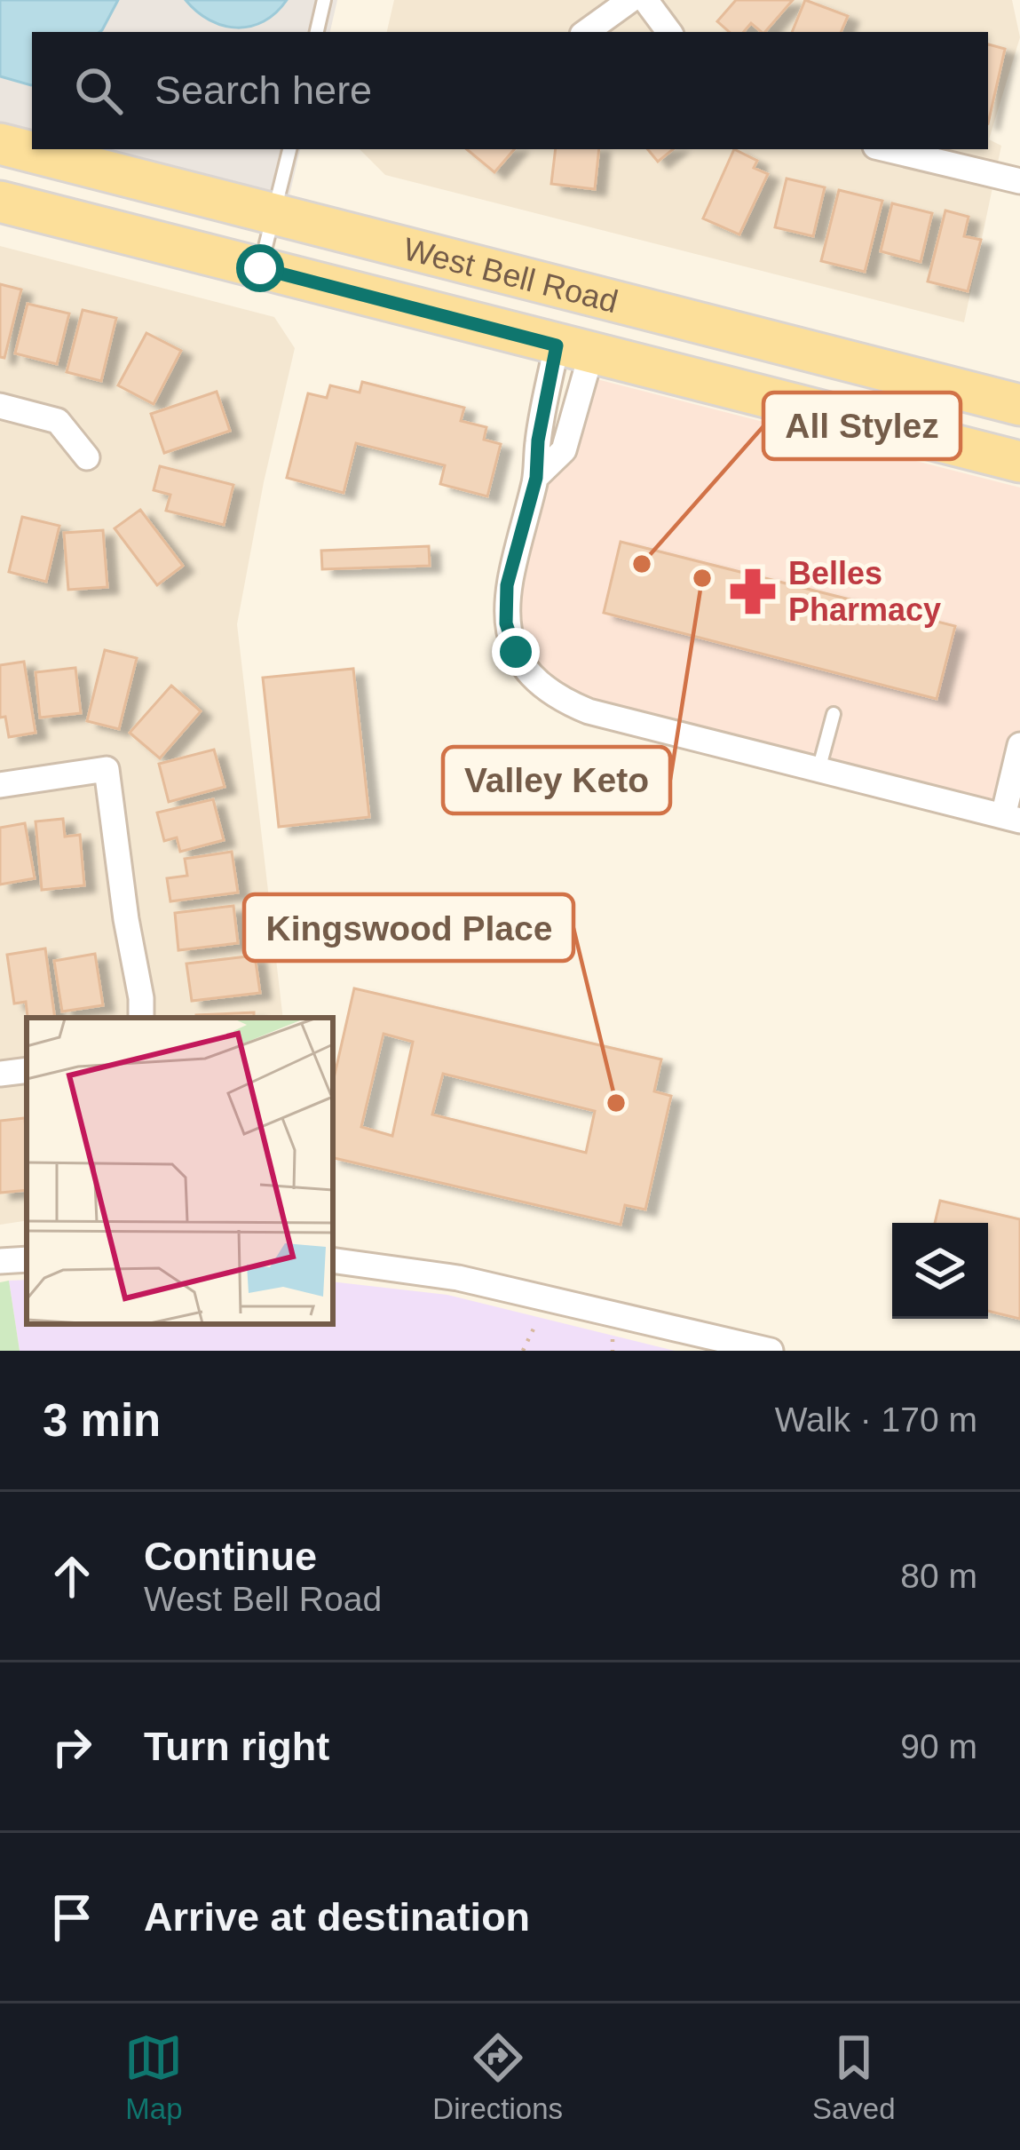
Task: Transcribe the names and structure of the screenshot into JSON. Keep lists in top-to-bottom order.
{
  "streets": {
    "main road": ["West Bell Road"]
  },
  "places": {
    "other": ["All Stylez", "Valley Keto", "Kingswood Place"],
    "pharmacy": ["Belles Pharmacy"]
  },
  "page": {
    "search": "Search here",
    "heading": ["3 min", "Walk · 170 m"],
    "list": [
      ["Continue", "West Bell Road", "80 m"],
      ["Turn right", "90 m"],
      "Arrive at destination"
    ],
    "nav": ["Map", "Directions", "Saved"]
  }
}
